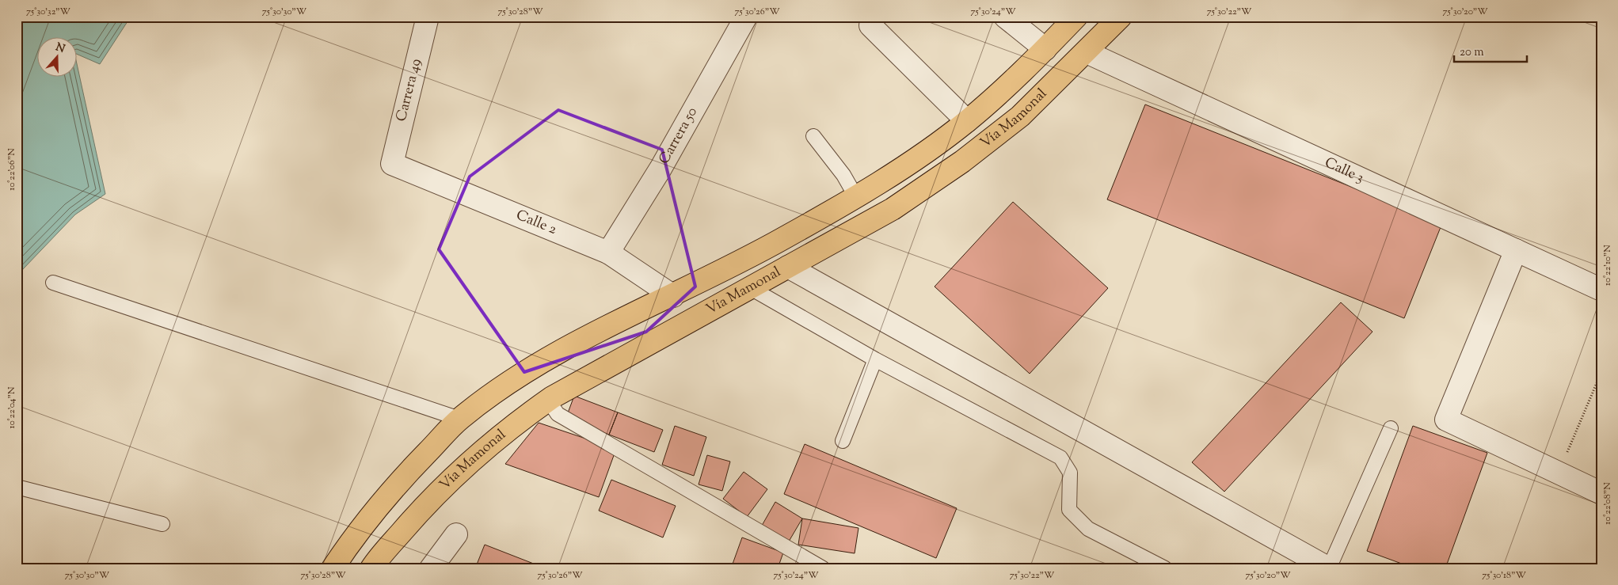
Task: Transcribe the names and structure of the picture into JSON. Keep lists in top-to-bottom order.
{
  "streets": {
    "main road": ["Vía Mamonal"],
    "street": [
      "Carrera 49",
      "Carrera 50",
      "Calle 3",
      "Calle 2"
    ]
  },
  "crossings": [
    ["Carrera 49", "Calle 2"],
    ["Vía Mamonal", "Calle 3"],
    ["Vía Mamonal", "Calle 2"],
    ["Carrera 50", "Calle 2"]
  ],
  "scale_bar": "20 m",
  "north": "top",
  "coordinates": [
    "75°30'32\"W",
    "75°30'30\"W",
    "75°30'28\"W",
    "75°30'26\"W",
    "75°30'24\"W",
    "75°30'22\"W",
    "75°30'20\"W",
    "10°22'06\"N",
    "10°22'10\"N",
    "10°22'04\"N",
    "10°22'08\"N",
    "75°30'18\"W"
  ]
}
